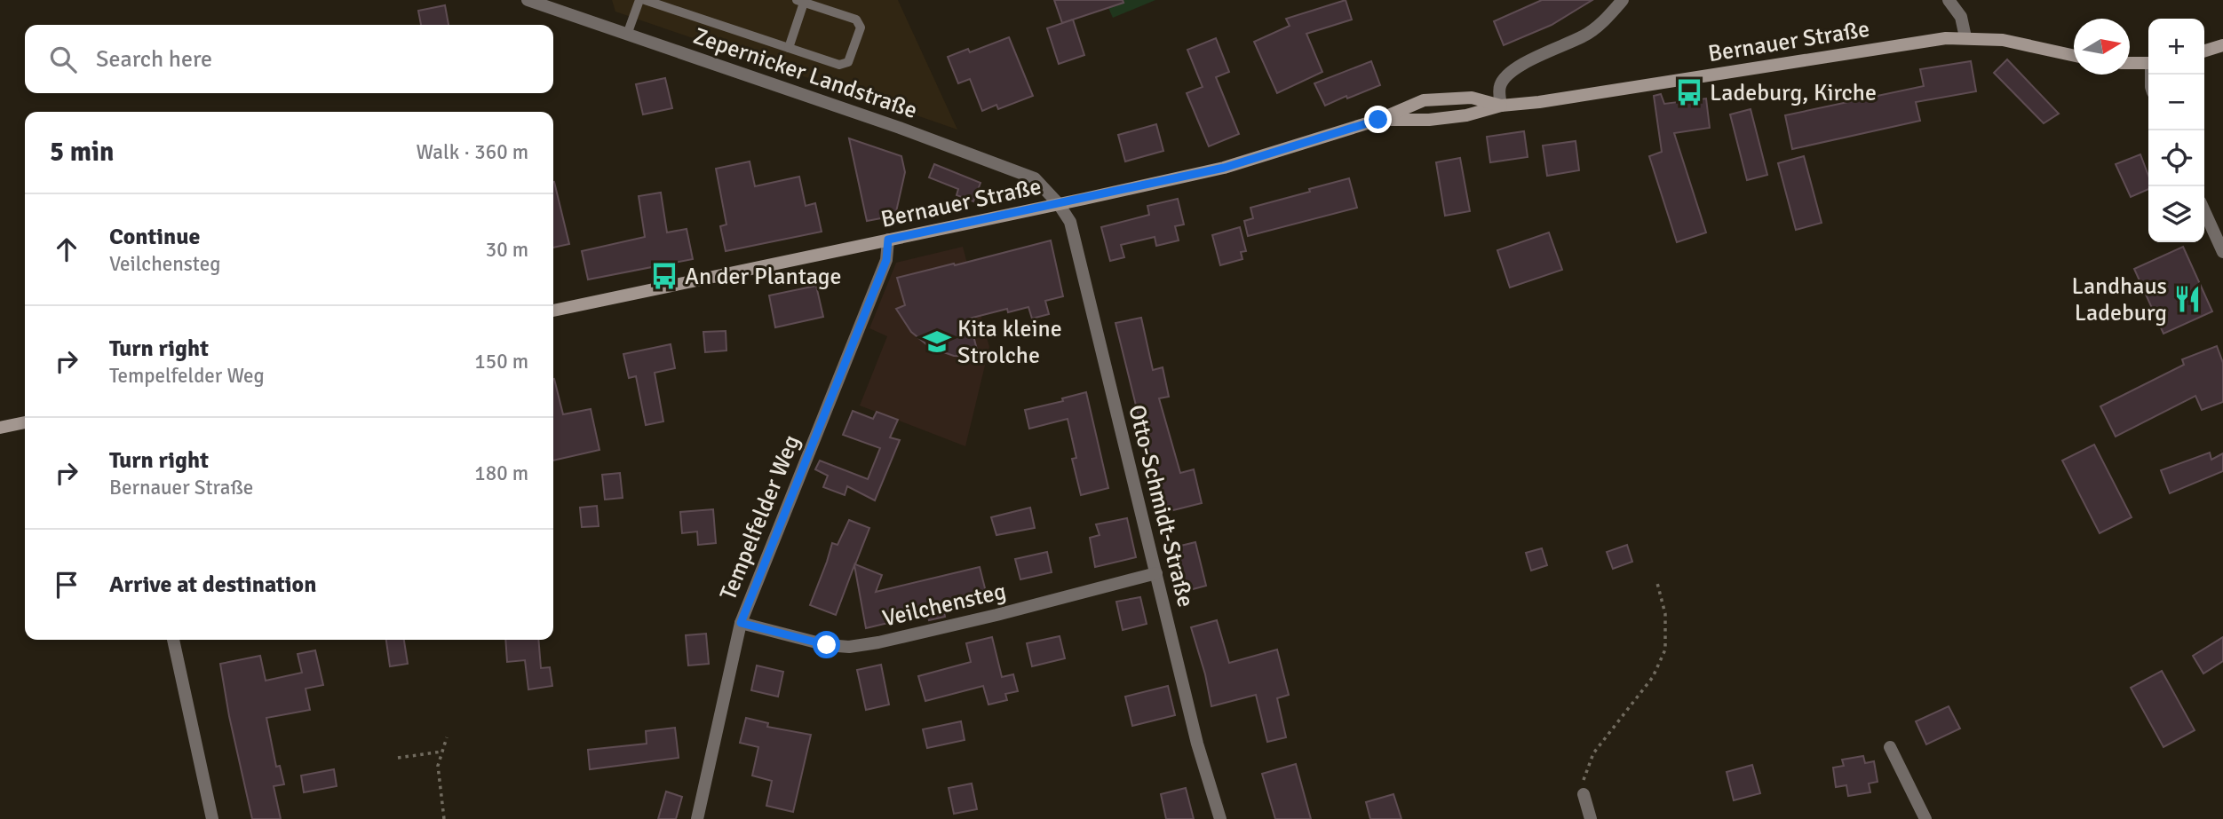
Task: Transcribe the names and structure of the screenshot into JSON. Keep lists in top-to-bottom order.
{
  "streets": {
    "main road": ["Bernauer Straße"],
    "street": [
      "Zepernicker Landstraße",
      "Otto-Schmidt-Straße",
      "Tempelfelder Weg",
      "Veilchensteg"
    ]
  },
  "crossings": [
    ["Bernauer Straße", "Zepernicker Landstraße"],
    ["Bernauer Straße", "Otto-Schmidt-Straße"],
    ["Bernauer Straße", "Tempelfelder Weg"],
    ["Zepernicker Landstraße", "Otto-Schmidt-Straße"],
    ["Otto-Schmidt-Straße", "Veilchensteg"],
    ["Tempelfelder Weg", "Veilchensteg"]
  ],
  "places": {
    "bus stop": ["Ladeburg, Kirche", "An der Plantage"],
    "restaurant": ["Landhaus Ladeburg"],
    "school or university": ["Kita kleine Strolche"]
  },
  "north": "right",
  "page": {
    "map_buttons": ["+", "−"],
    "search": "Search here",
    "heading": ["5 min", "Walk · 360 m"],
    "list": [
      ["Continue", "Veilchensteg", "30 m"],
      ["Turn right", "Tempelfelder Weg", "150 m"],
      ["Turn right", "Bernauer Straße", "180 m"],
      "Arrive at destination"
    ]
  }
}
